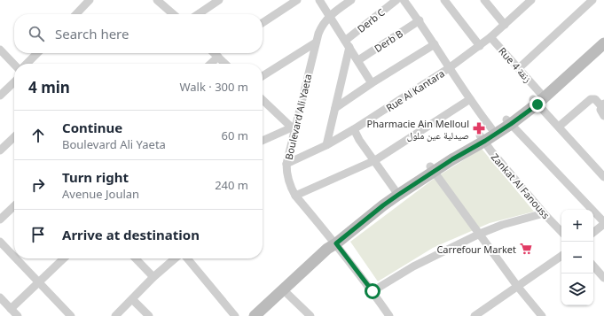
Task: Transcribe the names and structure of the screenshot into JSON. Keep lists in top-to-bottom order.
{
  "streets": {
    "street": [
      "Derb C",
      "Derb B",
      "Rue 4 زنقة",
      "Rue Al Kantara",
      "Boulevard Ali Yaeta",
      "Zankat Al Fanouss"
    ]
  },
  "crossings": [
    ["Rue 4 زنقة", "Rue Al Kantara"],
    ["Rue Al Kantara", "Boulevard Ali Yaeta"]
  ],
  "places": {
    "pharmacy": ["Pharmacie Ain Melloul صيدلية عين ملول"],
    "supermarket": ["Carrefour Market"]
  },
  "page": {
    "search": "Search here",
    "heading": ["4 min", "Walk · 300 m"],
    "list": [
      ["Continue", "Boulevard Ali Yaeta", "60 m"],
      ["Turn right", "Avenue Joulan", "240 m"],
      "Arrive at destination"
    ],
    "map_buttons": ["+", "−"]
  }
}
